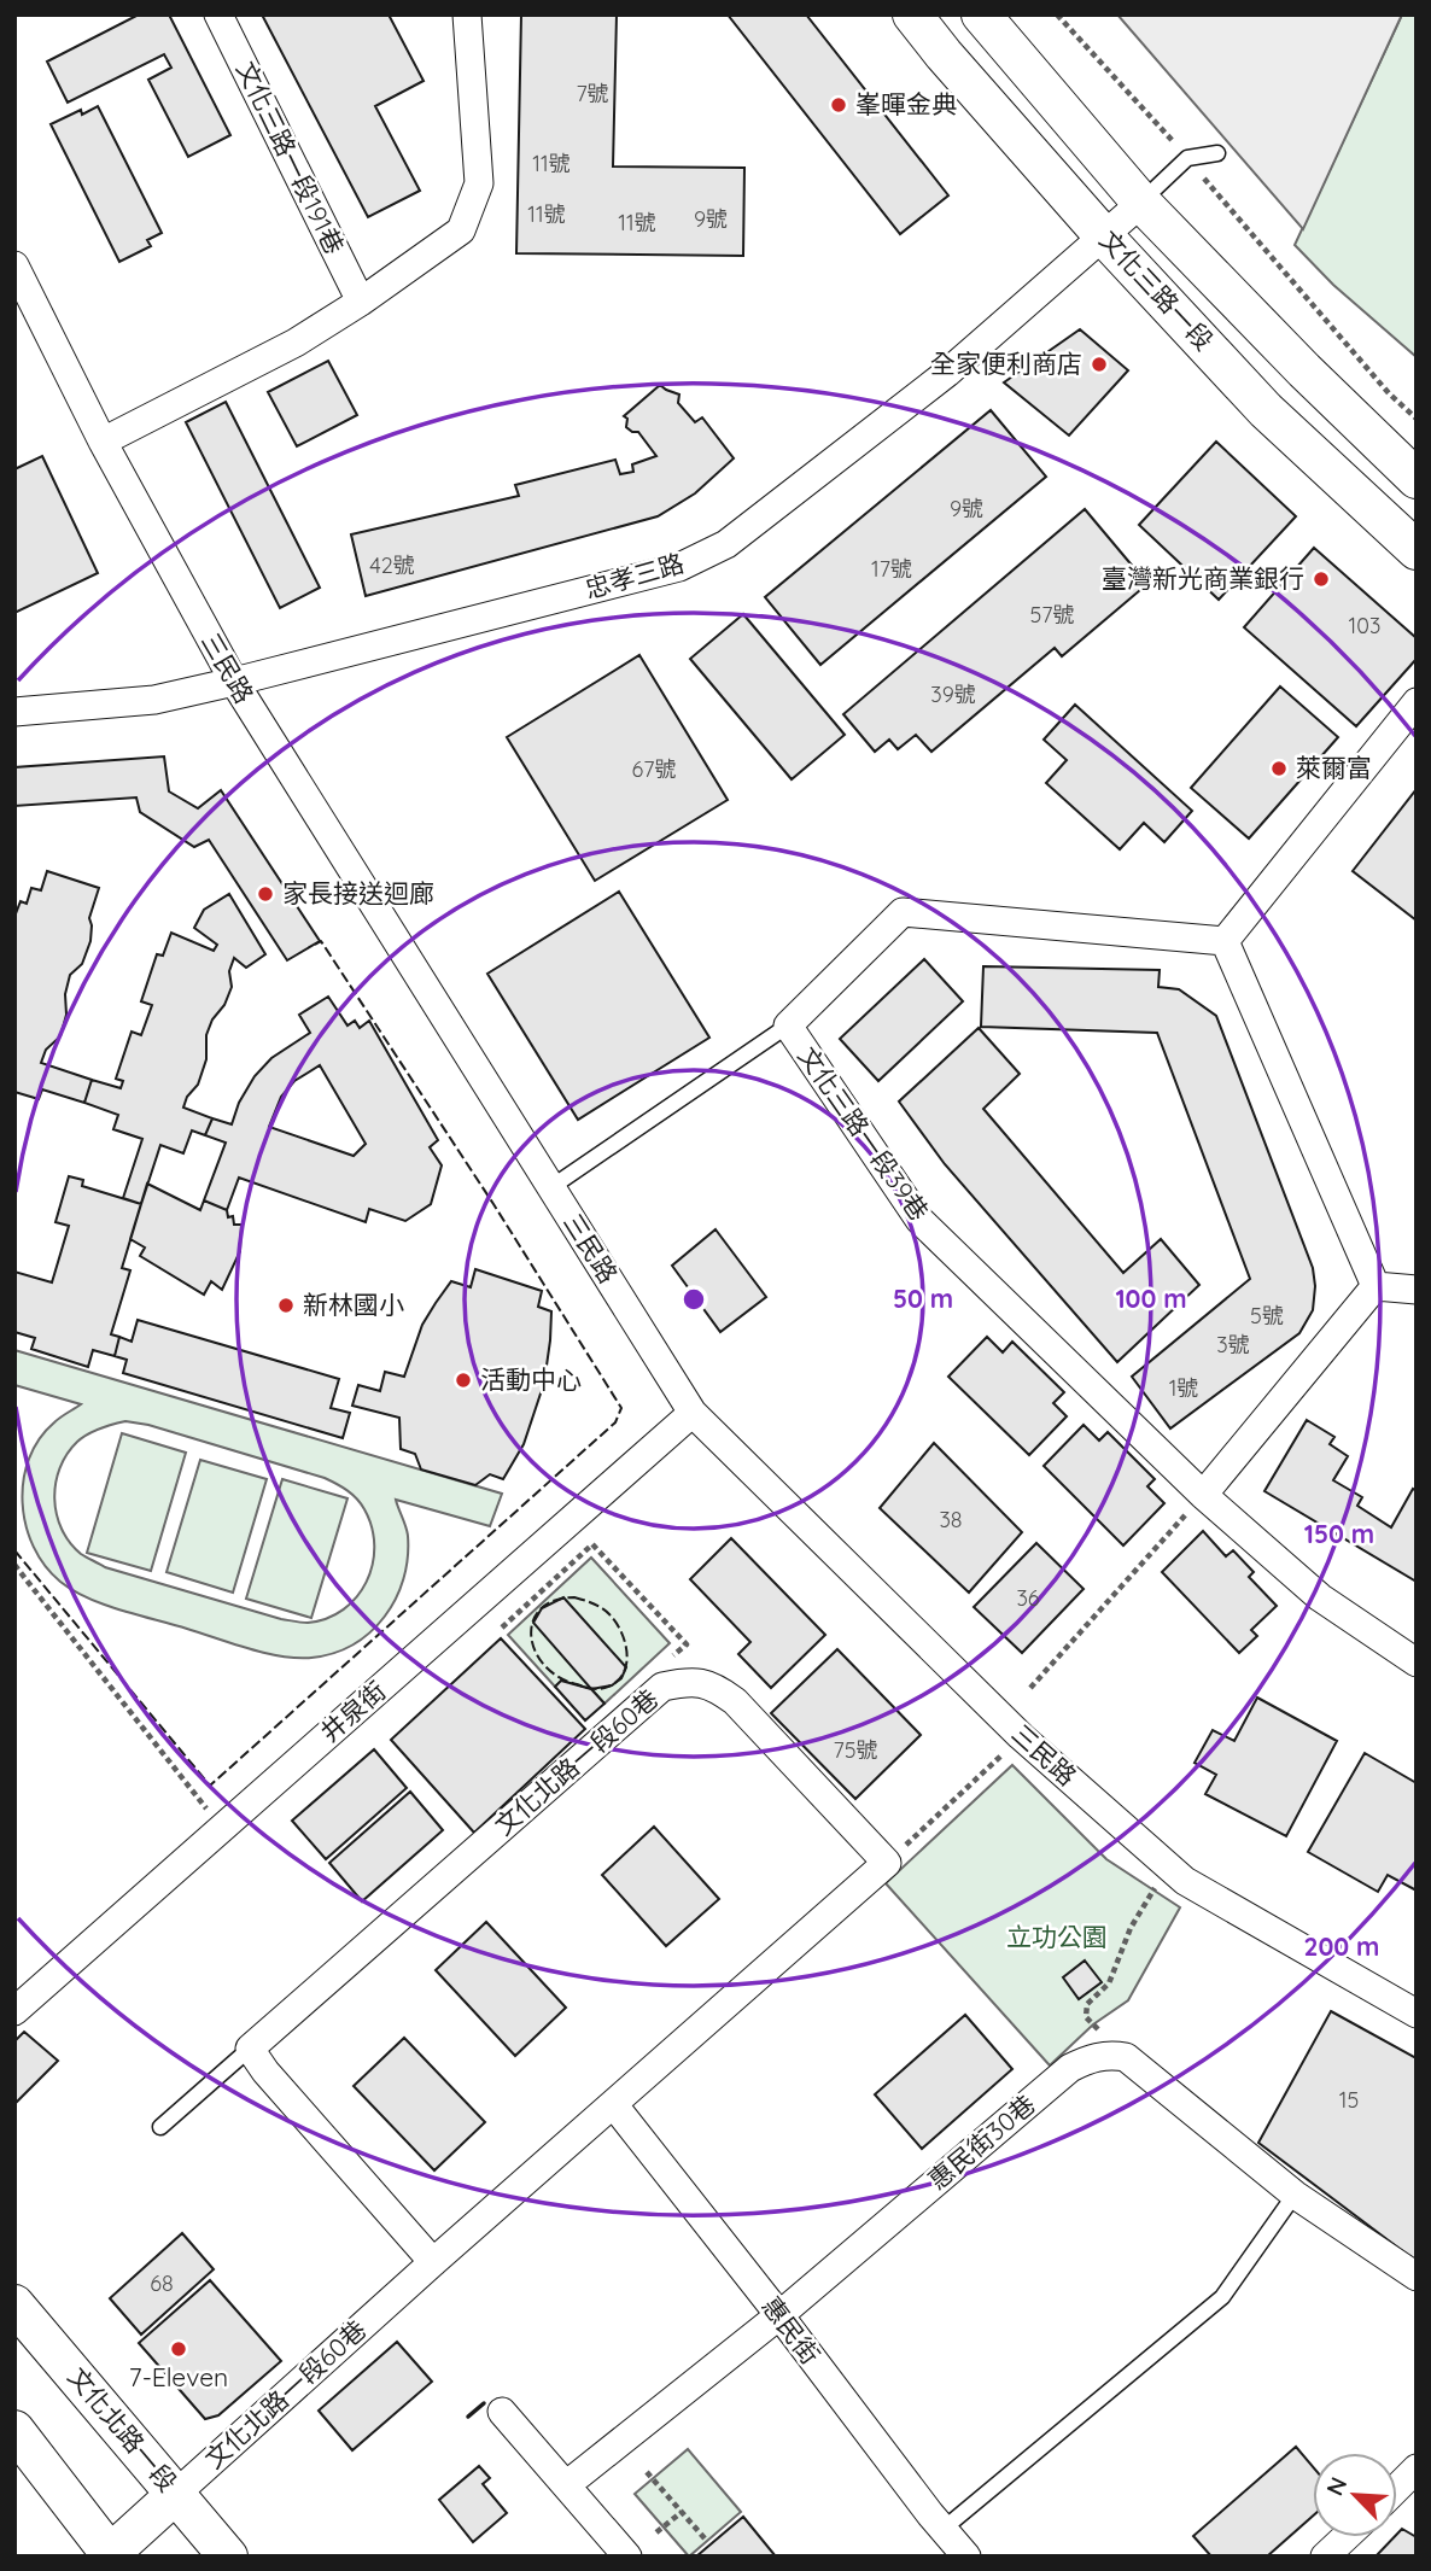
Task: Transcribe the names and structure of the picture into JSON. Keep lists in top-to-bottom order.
{
  "streets": {
    "street": [
      "文化三路一段191巷",
      "文化三路一段",
      "忠孝三路",
      "三民路",
      "文化三路一段39巷",
      "井泉街",
      "文化北路一段60巷",
      "惠民街30巷",
      "惠民街",
      "文化北路一段"
    ]
  },
  "crossings": [
    ["文化三路一段", "忠孝三路"],
    ["忠孝三路", "三民路"],
    ["三民路", "井泉街"],
    ["文化北路一段60巷", "惠民街"],
    ["文化北路一段60巷", "文化北路一段"],
    ["惠民街30巷", "惠民街"]
  ],
  "parks": ["立功公園"],
  "places": [
    "峯暉金典",
    "全家便利商店",
    "臺灣新光商業銀行",
    "萊爾富",
    "家長接送迴廊",
    "新林國小",
    "活動中心",
    "7-Eleven"
  ],
  "house_numbers": [
    "7號",
    "11號",
    "11號",
    "9號",
    "11號",
    "9號",
    "42號",
    "17號",
    "57號",
    "103",
    "39號",
    "67號",
    "5號",
    "3號",
    "1號",
    "38",
    "36",
    "75號",
    "15",
    "68"
  ],
  "north": "top left",
  "rings": [
    "50 m",
    "100 m",
    "150 m",
    "200 m"
  ]
}
